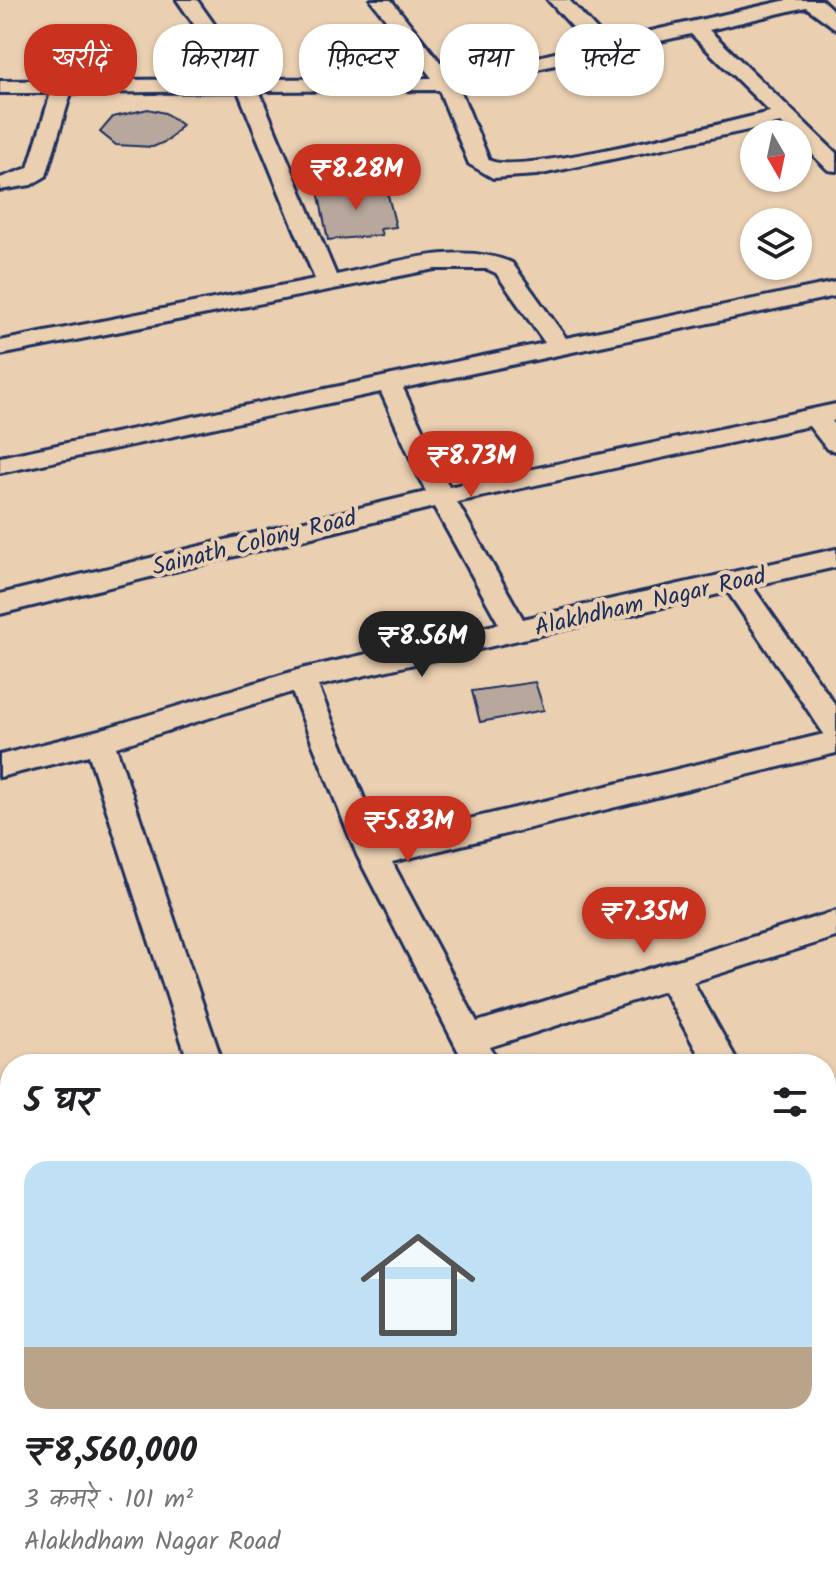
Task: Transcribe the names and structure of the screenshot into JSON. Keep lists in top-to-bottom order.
{
  "streets": {
    "street": ["Sainath Colony Road", "Alakhdham Nagar Road"]
  },
  "north": "bottom",
  "page": {
    "chip": [
      "खरीदें",
      "किराया",
      "फ़िल्टर",
      "नया",
      "फ़्लैट"
    ],
    "price": [
      "₹8.28M",
      "₹8.73M",
      "₹8.56M",
      "₹5.83M",
      "₹7.35M"
    ],
    "heading": "5 घर",
    "list": [
      {
        "name": "₹8,560,000",
        "note": "3 कमरे · 101 m² · Alakhdham Nagar Road"
      }
    ]
  }
}
